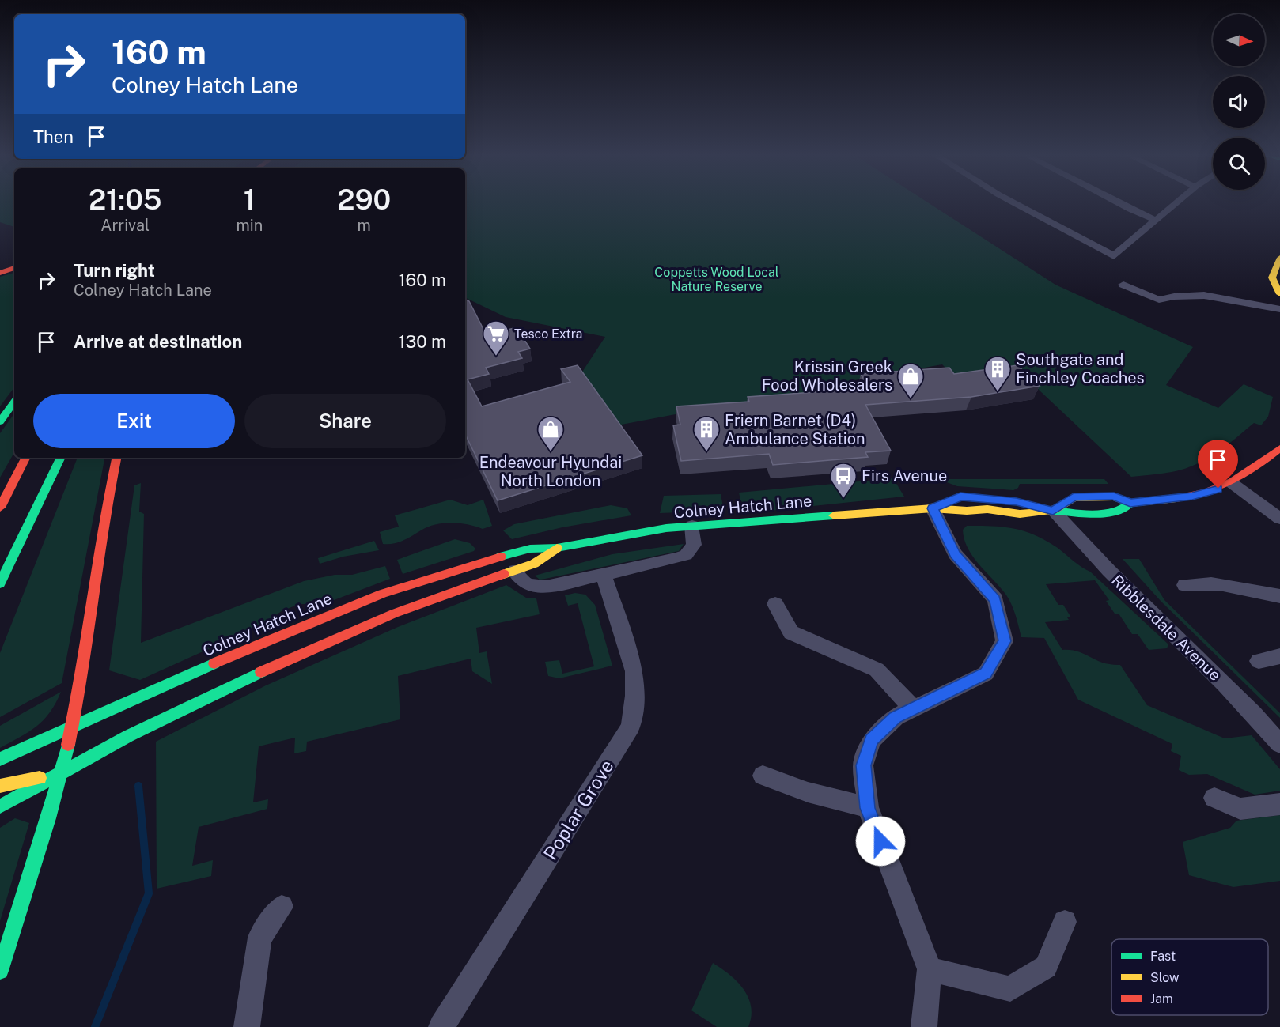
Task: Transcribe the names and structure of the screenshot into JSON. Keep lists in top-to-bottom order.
{
  "streets": {
    "main road": ["Colney Hatch Lane"],
    "street": ["Ribblesdale Avenue", "Poplar Grove"]
  },
  "crossings": [
    ["Colney Hatch Lane", "Ribblesdale Avenue"]
  ],
  "parks": ["Coppetts Wood Local Nature Reserve"],
  "places": {
    "supermarket": ["Tesco Extra"],
    "building": ["Southgate and Finchley Coaches", "Friern Barnet (D4) Ambulance Station"],
    "shop": ["Krissin Greek Food Wholesalers", "Endeavour Hyundai North London"],
    "bus stop": ["Firs Avenue"]
  },
  "legend": ["Fast", "Slow", "Jam"],
  "north": "right",
  "page": {
    "turn": ["160 m", "Colney Hatch Lane"],
    "then": "Then",
    "eta": [
      "21:05",
      "Arrival",
      "1",
      "min",
      "290",
      "m"
    ],
    "list": [
      {
        "name": "Turn right",
        "note": "Colney Hatch Lane",
        "value": "160 m"
      },
      {
        "name": "Arrive at destination",
        "value": "130 m"
      }
    ],
    "buttons": ["Exit", "Share"]
  }
}
